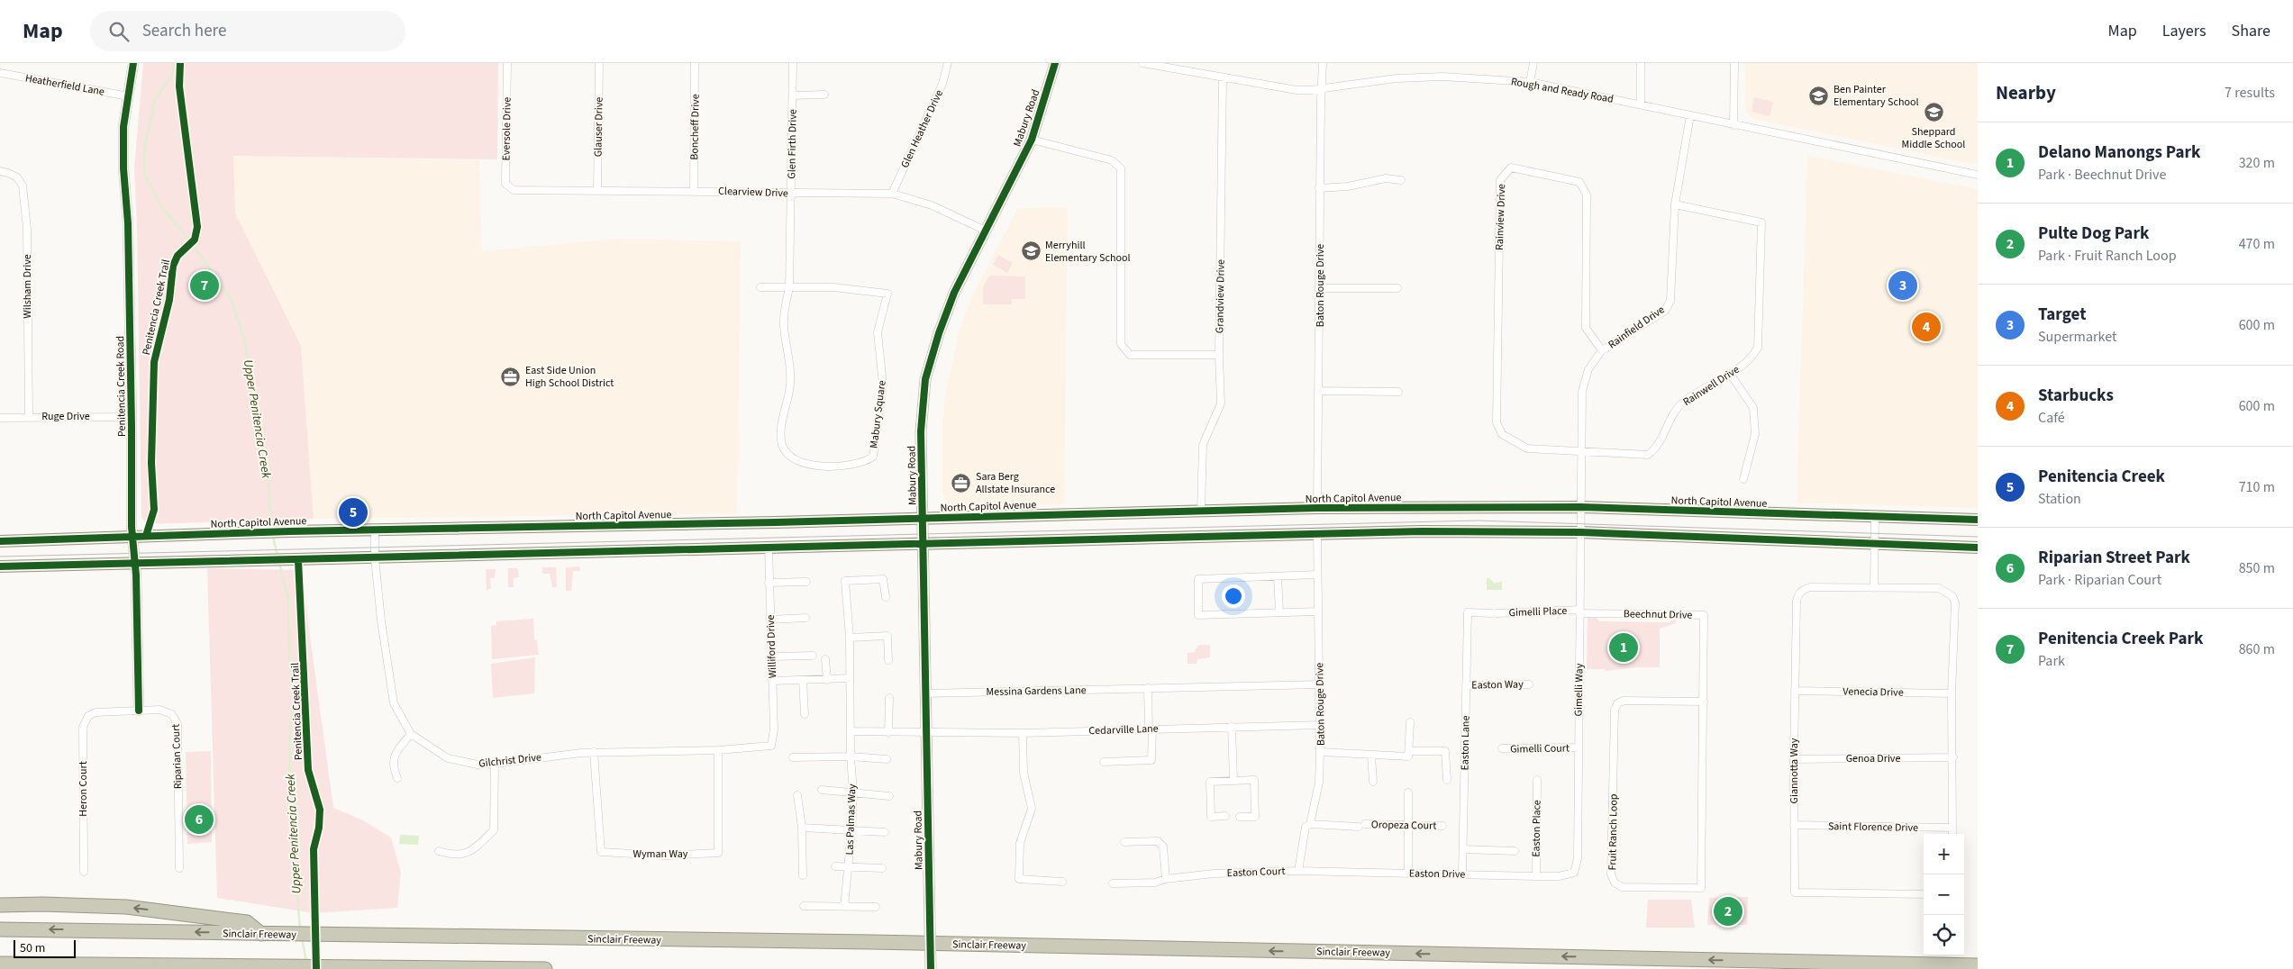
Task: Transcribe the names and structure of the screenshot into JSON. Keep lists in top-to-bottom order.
{
  "streets": {
    "highway": ["Sinclair Freeway"],
    "main road": ["Mabury Road", "North Capitol Avenue"],
    "street": [
      "Heatherfield Lane",
      "Rough and Ready Road",
      "Glauser Drive",
      "Boncheff Drive",
      "Eversole Drive",
      "Glen Heather Drive",
      "Glen Firth Drive",
      "Clearview Drive",
      "Rainview Drive",
      "Baton Rouge Drive",
      "Wilsham Drive",
      "Grandview Drive",
      "Rainfield Drive",
      "Rainwell Drive",
      "Penitencia Creek Road",
      "Mabury Square",
      "Ruge Drive",
      "Gimelli Place",
      "Beechnut Drive",
      "Williford Drive",
      "Easton Way",
      "Gimelli Way",
      "Messina Gardens Lane",
      "Venecia Drive",
      "Cedarville Lane",
      "Easton Lane",
      "Gimelli Court",
      "Riparian Court",
      "Genoa Drive",
      "Gilchrist Drive",
      "Giannotta Way",
      "Heron Court",
      "Las Palmas Way",
      "Oropeza Court",
      "Saint Florence Drive",
      "Easton Place",
      "Fruit Ranch Loop",
      "Wyman Way",
      "Easton Court",
      "Easton Drive"
    ],
    "cycle path": ["Penitencia Creek Trail"]
  },
  "crossings": [
    ["Heatherfield Lane", "Penitencia Creek Road"],
    ["Rough and Ready Road", "Baton Rouge Drive"],
    ["Rough and Ready Road", "Grandview Drive"],
    ["Rough and Ready Road", "Rainfield Drive"],
    ["Mabury Road", "Clearview Drive"],
    ["Mabury Road", "North Capitol Avenue"],
    ["Mabury Road", "Messina Gardens Lane"],
    ["Mabury Road", "Cedarville Lane"],
    ["Glauser Drive", "Clearview Drive"],
    ["Boncheff Drive", "Clearview Drive"],
    ["Eversole Drive", "Clearview Drive"],
    ["Glen Heather Drive", "Clearview Drive"],
    ["Glen Firth Drive", "Clearview Drive"],
    ["Glen Firth Drive", "Mabury Square"],
    ["Clearview Drive", "Mabury Square"],
    ["Rainview Drive", "Rainfield Drive"],
    ["Rainview Drive", "Rainwell Drive"],
    ["Baton Rouge Drive", "North Capitol Avenue"],
    ["Baton Rouge Drive", "Messina Gardens Lane"],
    ["Baton Rouge Drive", "Cedarville Lane"],
    ["Baton Rouge Drive", "Oropeza Court"],
    ["Baton Rouge Drive", "Easton Court"],
    ["Baton Rouge Drive", "Easton Drive"],
    ["Wilsham Drive", "Ruge Drive"],
    ["Grandview Drive", "North Capitol Avenue"],
    ["Rainfield Drive", "Rainwell Drive"],
    ["Rainfield Drive", "North Capitol Avenue"],
    ["Rainfield Drive", "Gimelli Way"],
    ["Penitencia Creek Road", "Ruge Drive"],
    ["Penitencia Creek Road", "North Capitol Avenue"],
    ["Penitencia Creek Road", "Riparian Court"],
    ["Penitencia Creek Road", "Heron Court"],
    ["North Capitol Avenue", "Gimelli Way"],
    ["North Capitol Avenue", "Gilchrist Drive"],
    ["Gimelli Place", "Beechnut Drive"],
    ["Gimelli Place", "Gimelli Way"],
    ["Gimelli Place", "Easton Lane"],
    ["Beechnut Drive", "Gimelli Way"],
    ["Beechnut Drive", "Fruit Ranch Loop"],
    ["Williford Drive", "Gilchrist Drive"],
    ["Easton Way", "Easton Lane"],
    ["Gimelli Way", "Gimelli Court"],
    ["Gimelli Way", "Easton Drive"],
    ["Venecia Drive", "Giannotta Way"],
    ["Easton Lane", "Easton Drive"],
    ["Riparian Court", "Heron Court"],
    ["Genoa Drive", "Giannotta Way"],
    ["Gilchrist Drive", "Wyman Way"],
    ["Giannotta Way", "Saint Florence Drive"],
    ["Easton Place", "Easton Drive"],
    ["Easton Court", "Easton Drive"]
  ],
  "water": ["Upper Penitencia Creek"],
  "places": {
    "school or university": ["Ben Painter Elementary School", "Sheppard Middle School", "Merryhill Elementary School"],
    "office": ["East Side Union High School District", "Sara Berg Allstate Insurance"]
  },
  "scale_bar": "50 m",
  "page": {
    "header": "Map",
    "search": "Search here",
    "nav": ["Map", "Layers", "Share"],
    "heading": ["Nearby", "7 results"],
    "list": [
      {
        "mark": "1",
        "name": "Delano Manongs Park",
        "note": "Park · Beechnut Drive",
        "value": "320 m"
      },
      {
        "mark": "2",
        "name": "Pulte Dog Park",
        "note": "Park · Fruit Ranch Loop",
        "value": "470 m"
      },
      {
        "mark": "3",
        "name": "Target",
        "note": "Supermarket",
        "value": "600 m"
      },
      {
        "mark": "4",
        "name": "Starbucks",
        "note": "Café",
        "value": "600 m"
      },
      {
        "mark": "5",
        "name": "Penitencia Creek",
        "note": "Station",
        "value": "710 m"
      },
      {
        "mark": "6",
        "name": "Riparian Street Park",
        "note": "Park · Riparian Court",
        "value": "850 m"
      },
      {
        "mark": "7",
        "name": "Penitencia Creek Park",
        "note": "Park",
        "value": "860 m"
      }
    ],
    "pins": [
      "3",
      "7",
      "4",
      "5",
      "1",
      "6",
      "2"
    ],
    "map_buttons": ["+", "−"],
    "scale": "50 m"
  }
}
